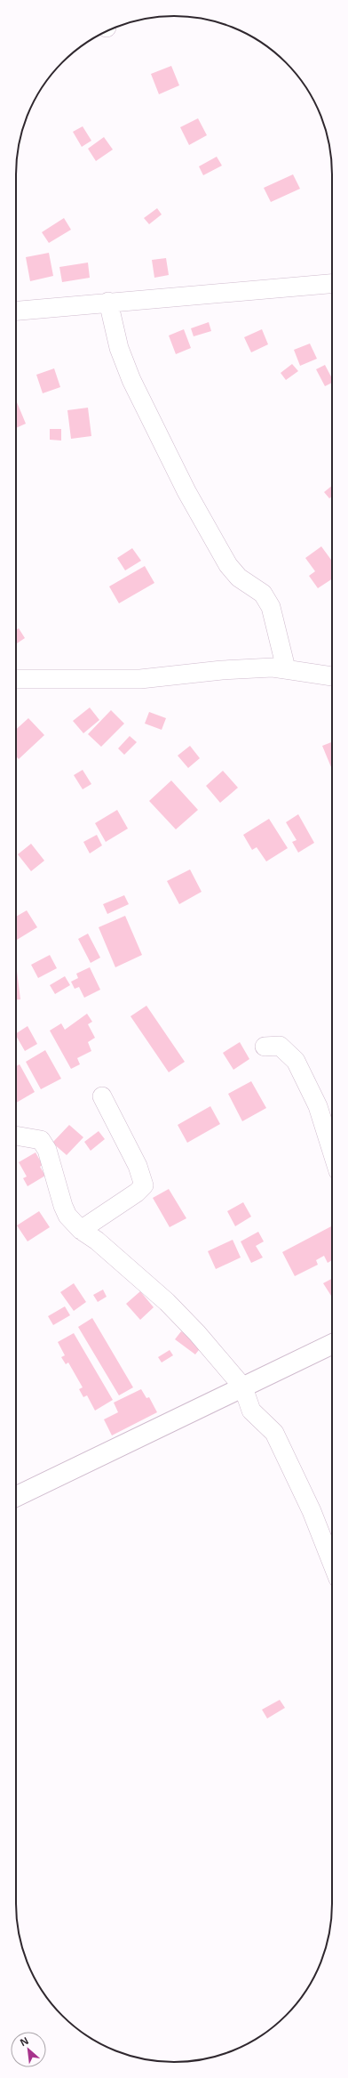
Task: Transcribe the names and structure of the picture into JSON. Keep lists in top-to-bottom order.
{
  "north": "top left"
}
